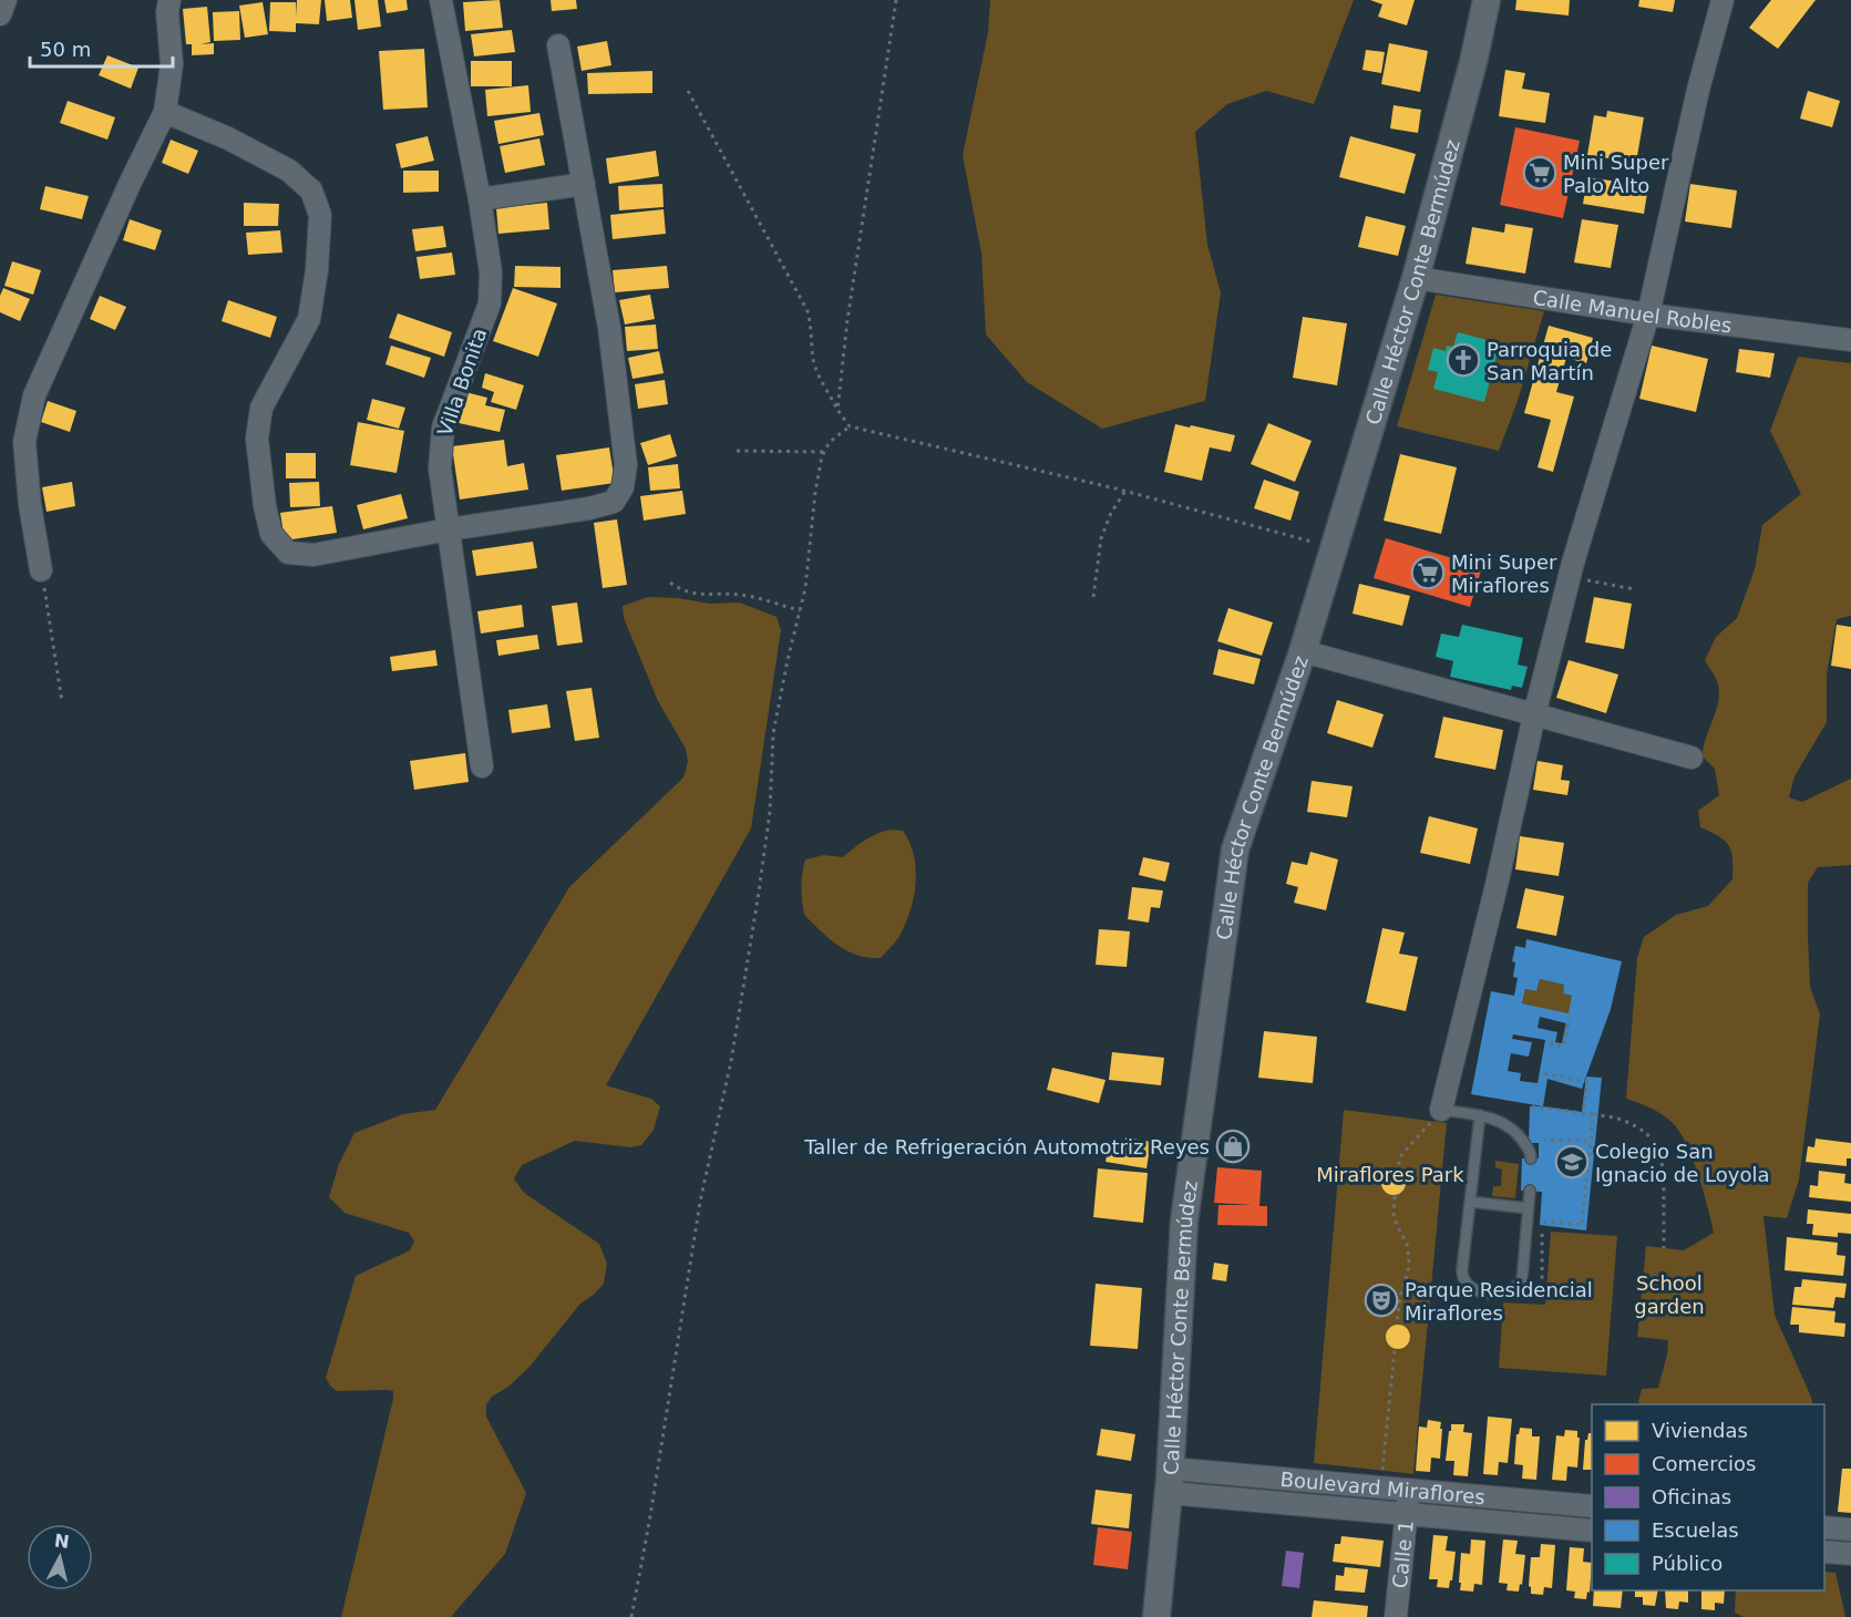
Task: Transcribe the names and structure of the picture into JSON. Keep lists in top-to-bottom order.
{
  "streets": {
    "street": [
      "Calle Héctor Conte Bermúdez",
      "Calle Manuel Robles",
      "Villa Bonita",
      "Boulevard Miraflores",
      "Calle 1"
    ]
  },
  "crossings": [
    ["Calle Héctor Conte Bermúdez", "Calle Manuel Robles"],
    ["Calle Héctor Conte Bermúdez", "Boulevard Miraflores"],
    ["Boulevard Miraflores", "Calle 1"]
  ],
  "parks": ["Miraflores Park", "School garden"],
  "places": {
    "supermarket": ["Mini Super Palo Alto", "Mini Super Miraflores"],
    "church": ["Parroquia de San Martín"],
    "shop": ["Taller de Refrigeración Automotriz Reyes"],
    "school or university": ["Colegio San Ignacio de Loyola"],
    "theatre": ["Parque Residencial Miraflores"]
  },
  "legend": [
    "Viviendas",
    "Comercios",
    "Oficinas",
    "Escuelas",
    "Público"
  ],
  "scale_bar": "50 m",
  "north": "top"
}
